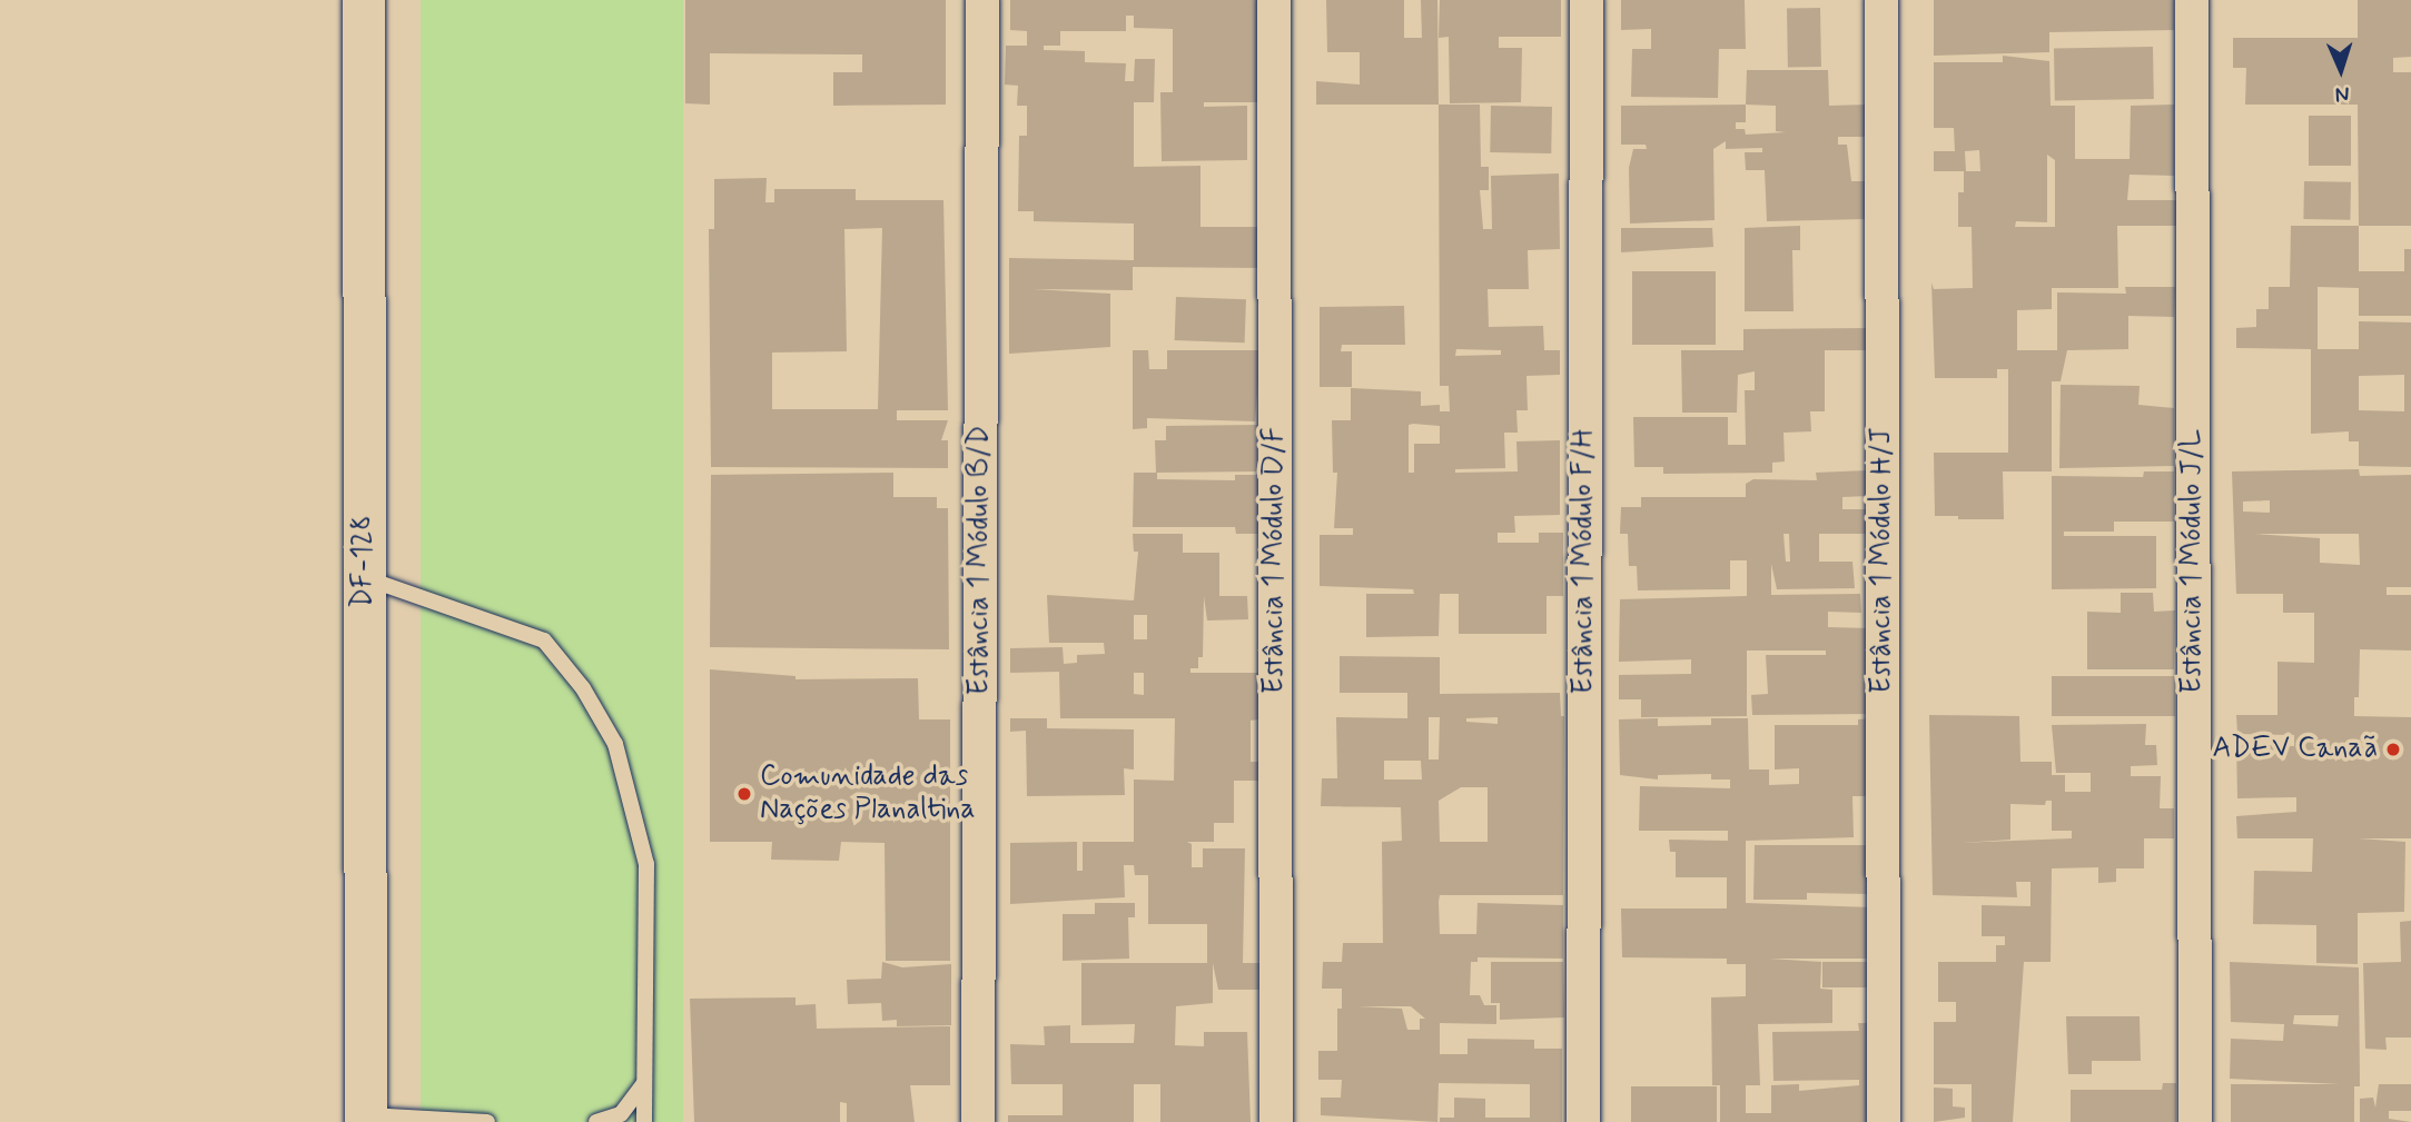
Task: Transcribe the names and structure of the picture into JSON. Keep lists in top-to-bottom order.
{
  "streets": {
    "main road": ["DF-128"],
    "street": [
      "Estância 1 Módulo B/D",
      "Estância 1 Módulo D/F",
      "Estância 1 Módulo H/J",
      "Estância 1 Módulo F/H",
      "Estância 1 Módulo J/L"
    ]
  },
  "places": ["ADEV Canaã", "Comunidade das Nações Planaltina"],
  "north": "bottom"
}
